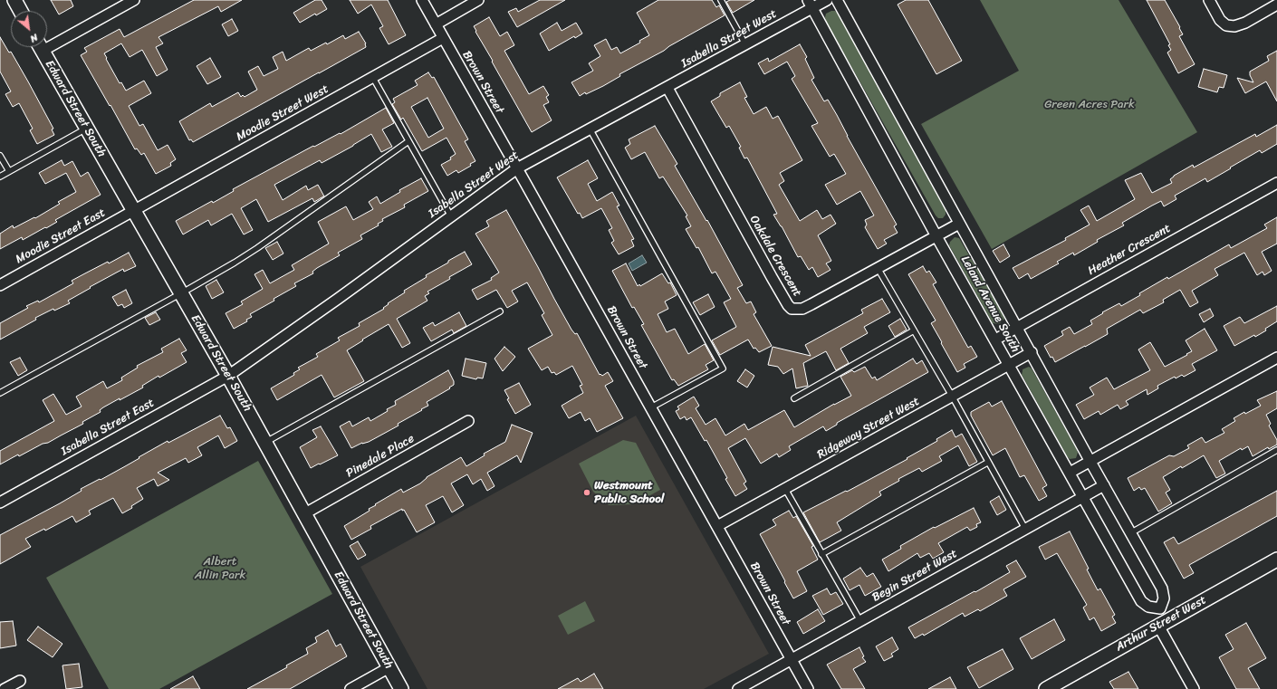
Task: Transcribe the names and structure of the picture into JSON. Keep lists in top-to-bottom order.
{
  "streets": {
    "main road": ["Edward Street South", "Arthur Street West"],
    "street": [
      "Isabella Street West",
      "Brown Street",
      "Moodie Street West",
      "Moodie Street East",
      "Heather Crescent",
      "Oakdale Crescent",
      "Leland Avenue South",
      "Isabella Street East",
      "Ridgeway Street West",
      "Pinedale Place",
      "Begin Street West"
    ]
  },
  "crossings": [
    ["Isabella Street West", "Brown Street"],
    ["Isabella Street West", "Edward Street South"],
    ["Isabella Street West", "Oakdale Crescent"],
    ["Isabella Street West", "Leland Avenue South"],
    ["Isabella Street West", "Isabella Street East"],
    ["Brown Street", "Moodie Street West"],
    ["Brown Street", "Ridgeway Street West"],
    ["Brown Street", "Begin Street West"],
    ["Edward Street South", "Moodie Street West"],
    ["Edward Street South", "Moodie Street East"],
    ["Edward Street South", "Isabella Street East"],
    ["Edward Street South", "Pinedale Place"],
    ["Moodie Street West", "Moodie Street East"],
    ["Heather Crescent", "Leland Avenue South"],
    ["Oakdale Crescent", "Leland Avenue South"],
    ["Leland Avenue South", "Ridgeway Street West"],
    ["Leland Avenue South", "Begin Street West"]
  ],
  "parks": ["Green Acres Park", "Albert Allin Park"],
  "places": ["Westmount Public School"],
  "north": "bottom right"
}
